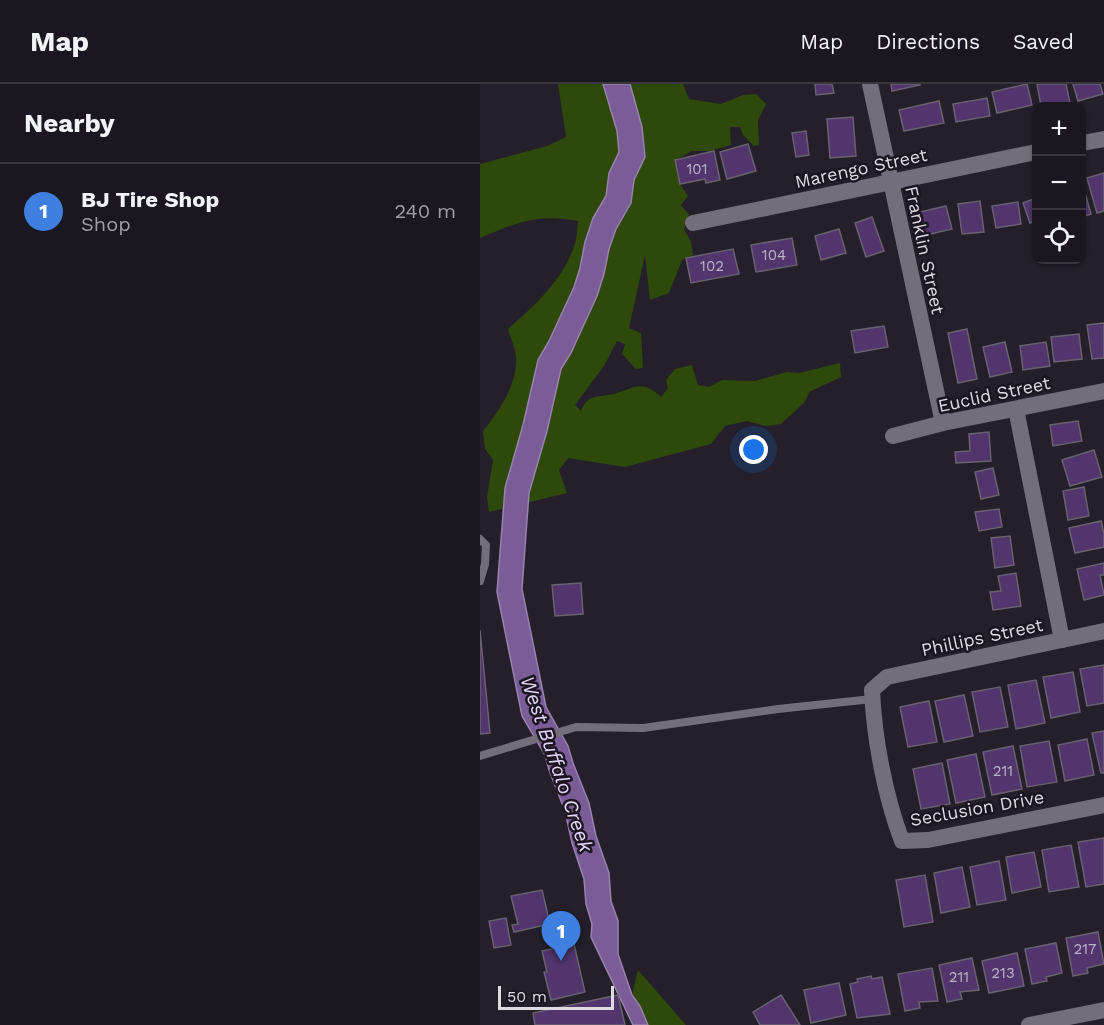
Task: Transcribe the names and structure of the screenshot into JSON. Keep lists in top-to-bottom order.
{
  "streets": {
    "street": [
      "Marengo Street",
      "Franklin Street",
      "Euclid Street",
      "Phillips Street",
      "Seclusion Drive"
    ]
  },
  "crossings": [
    ["Marengo Street", "Franklin Street"],
    ["Franklin Street", "Euclid Street"],
    ["Phillips Street", "Seclusion Drive"]
  ],
  "water": ["West Buffalo Creek"],
  "house_numbers": [
    "101",
    "104",
    "102",
    "211",
    "217",
    "213",
    "211"
  ],
  "scale_bar": "50 m",
  "page": {
    "header": "Map",
    "nav": ["Map", "Directions", "Saved"],
    "heading": "Nearby",
    "map_buttons": ["+", "−"],
    "list": [
      {
        "mark": "1",
        "name": "BJ Tire Shop",
        "note": "Shop",
        "value": "240 m"
      }
    ],
    "pins": "1",
    "scale": "50 m"
  }
}
